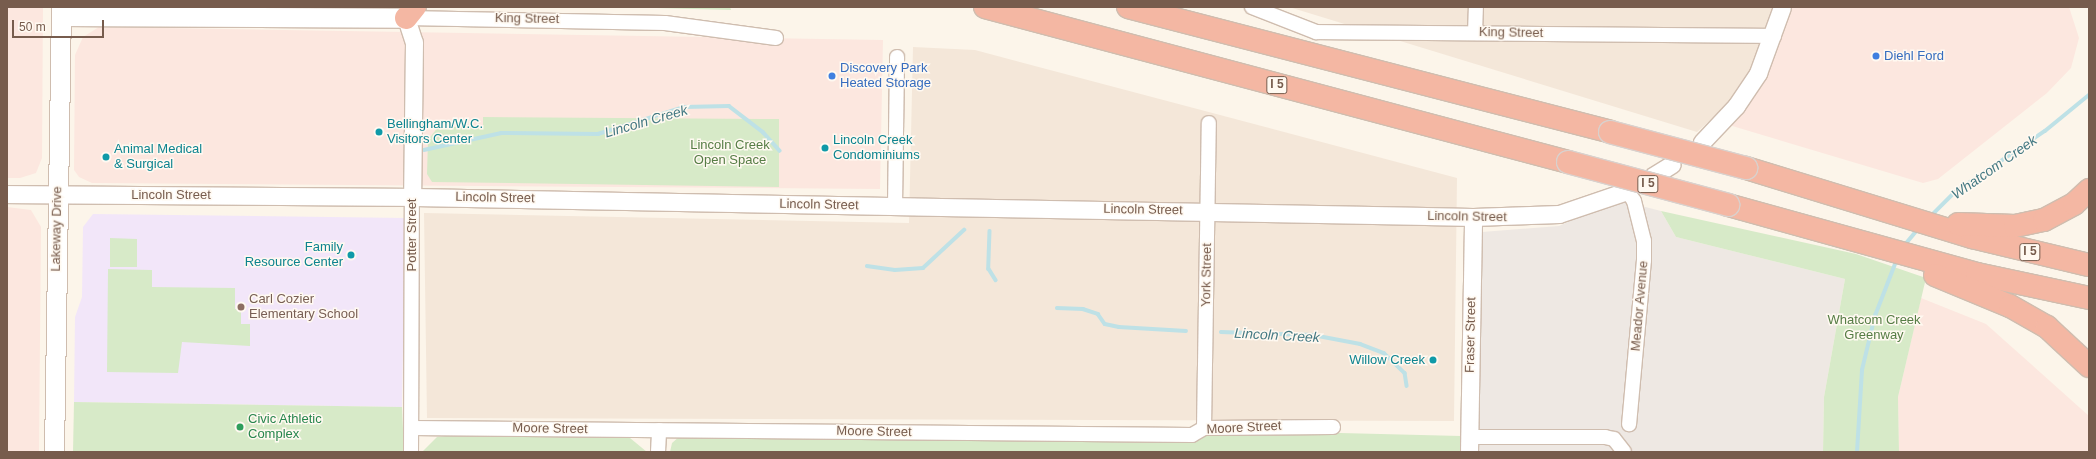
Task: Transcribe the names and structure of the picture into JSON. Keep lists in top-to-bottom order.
{
  "streets": {
    "highway": ["I 5"],
    "main road": ["King Street", "Lakeway Drive"],
    "street": [
      "Lincoln Street",
      "Potter Street",
      "York Street",
      "Meador Avenue",
      "Fraser Street",
      "Moore Street"
    ]
  },
  "crossings": [
    ["King Street", "Lakeway Drive"],
    ["King Street", "Potter Street"],
    ["Lincoln Street", "Lakeway Drive"],
    ["Lincoln Street", "Potter Street"],
    ["Lincoln Street", "York Street"],
    ["Lincoln Street", "Meador Avenue"],
    ["Lincoln Street", "Fraser Street"],
    ["Potter Street", "Moore Street"],
    ["York Street", "Moore Street"]
  ],
  "water": ["Lincoln Creek", "Whatcom Creek"],
  "parks": ["Lincoln Creek Open Space", "Whatcom Creek Greenway"],
  "places": [
    "Diehl Ford",
    "Discovery Park Heated Storage",
    "Bellingham/W.C. Visitors Center",
    "Lincoln Creek Condominiums",
    "Animal Medical & Surgical",
    "Family Resource Center",
    "Carl Cozier Elementary School",
    "Willow Creek",
    "Civic Athletic Complex"
  ],
  "scale_bar": "50 m"
}
